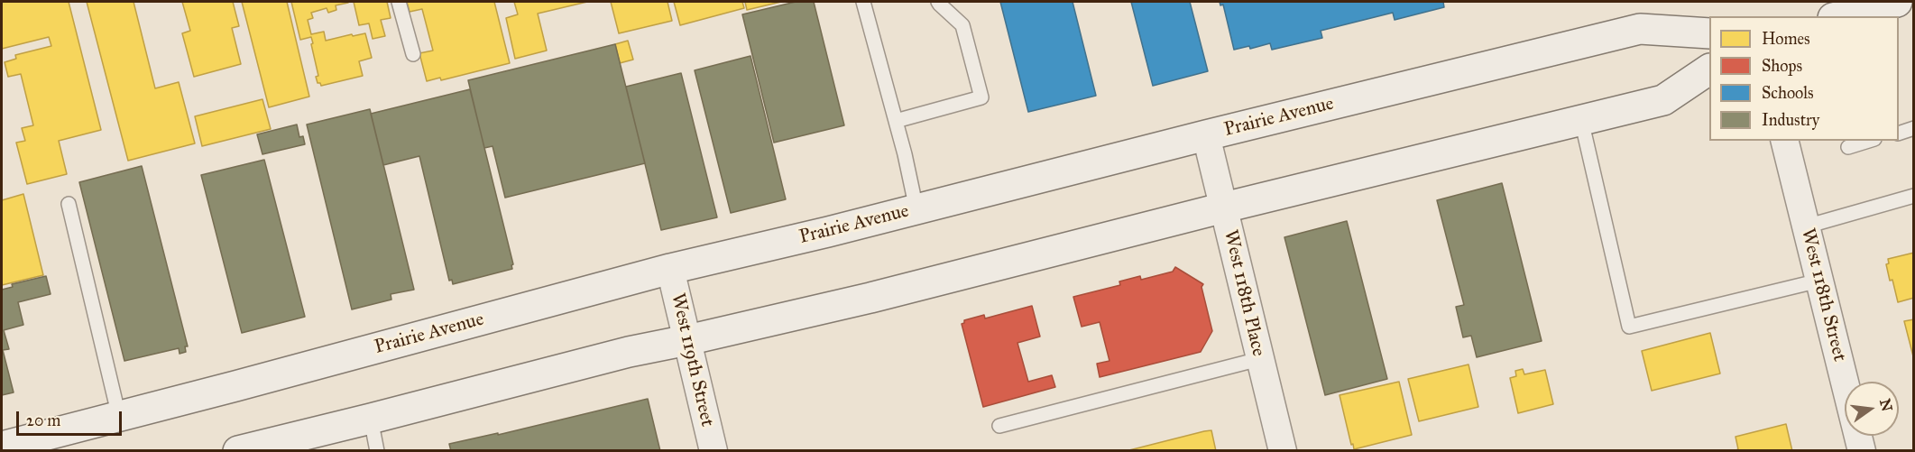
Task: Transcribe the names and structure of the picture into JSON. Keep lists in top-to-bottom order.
{
  "streets": {
    "main road": ["Prairie Avenue"],
    "street": ["West 118th Place", "West 118th Street", "West 119th Street"]
  },
  "crossings": [
    ["Prairie Avenue", "West 118th Place"],
    ["Prairie Avenue", "West 119th Street"]
  ],
  "legend": [
    "Homes",
    "Shops",
    "Schools",
    "Industry"
  ],
  "scale_bar": "20 m",
  "north": "right"
}
